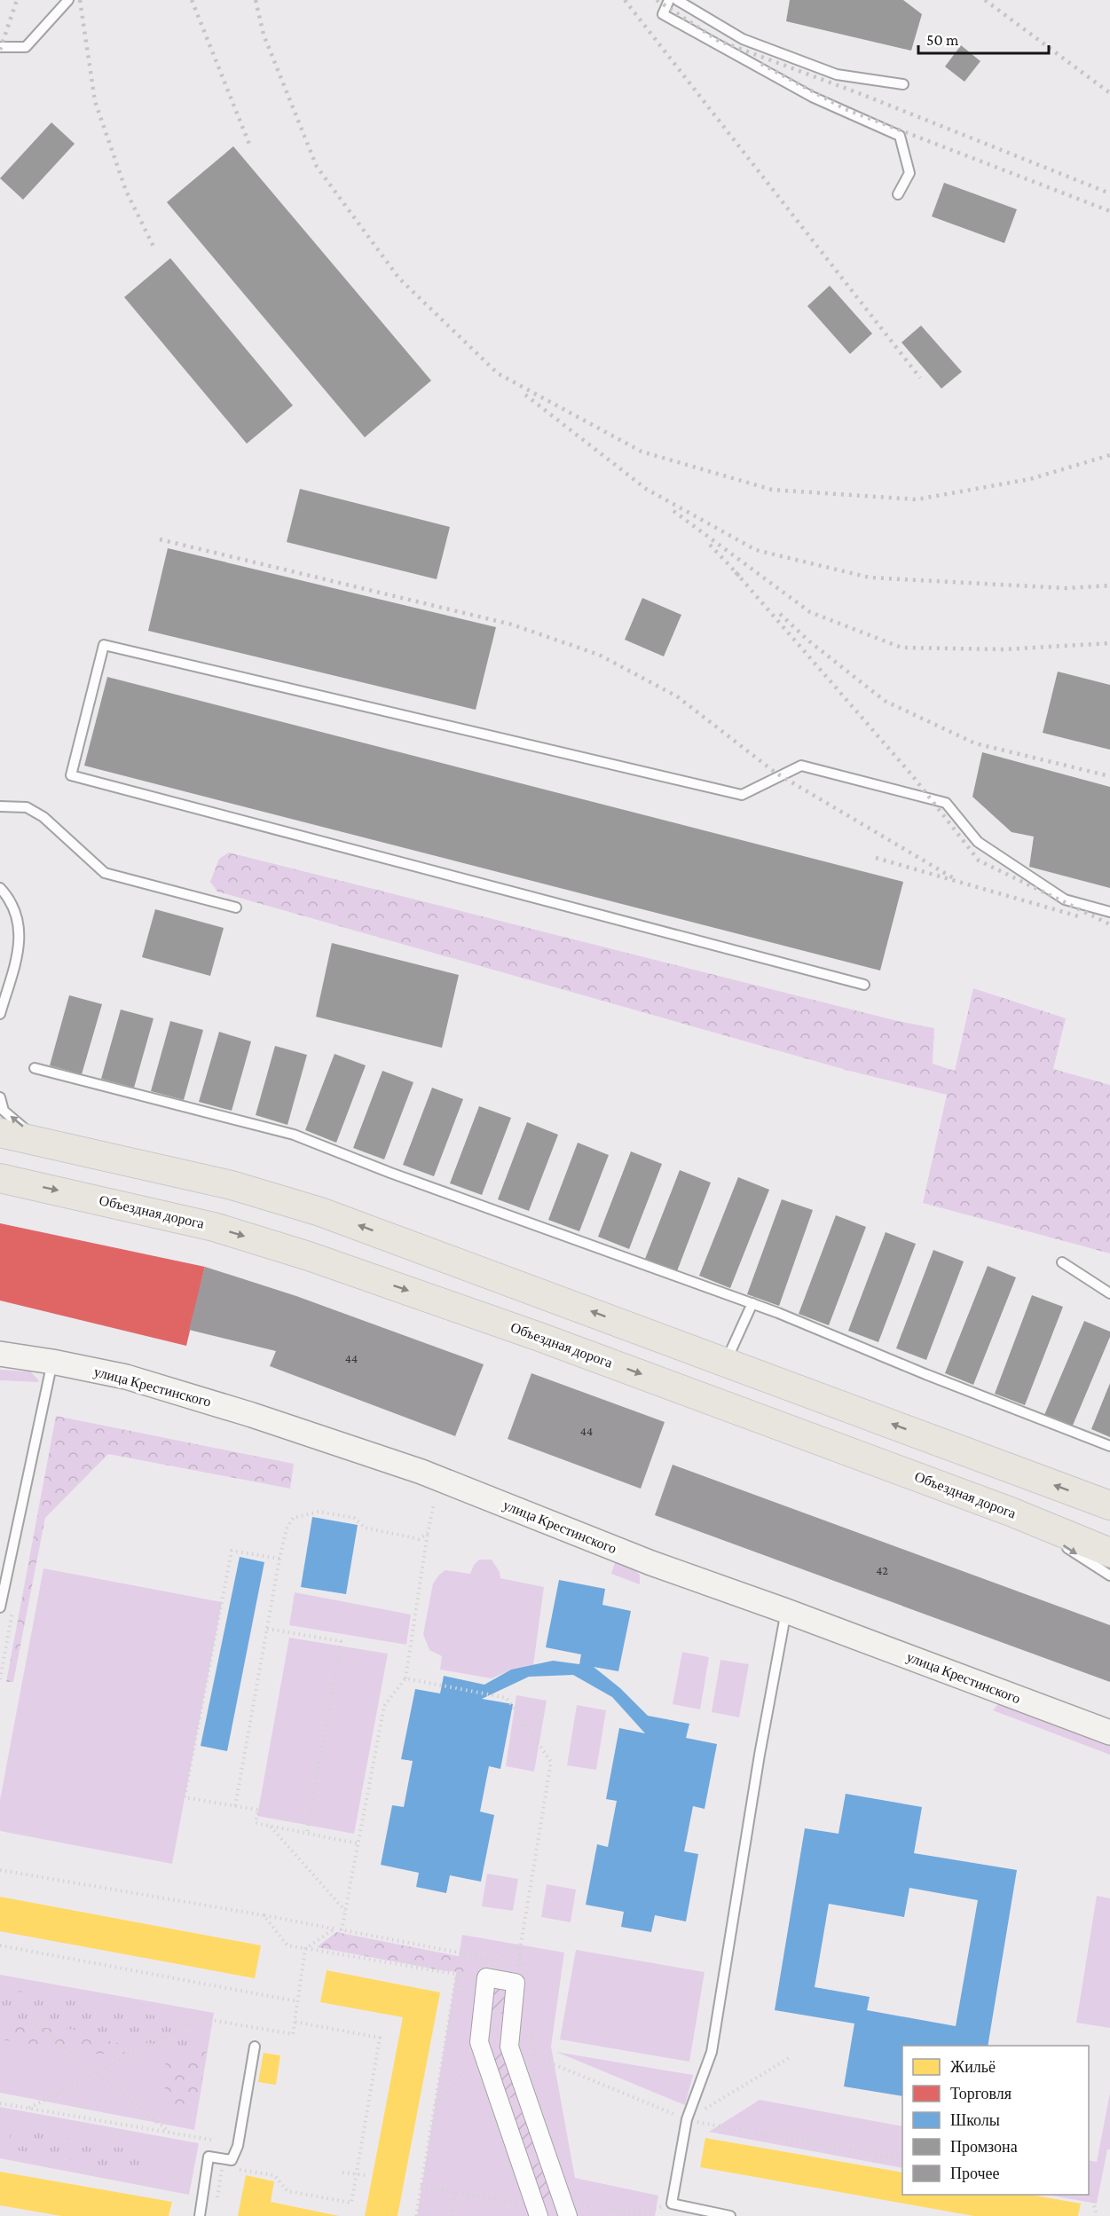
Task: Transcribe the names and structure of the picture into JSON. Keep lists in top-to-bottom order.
{
  "streets": {
    "main road": ["Объездная дорога"],
    "street": ["улица Крестинского"]
  },
  "house_numbers": ["44", "44", "42"],
  "legend": [
    "Жильё",
    "Торговля",
    "Школы",
    "Промзона",
    "Прочее"
  ],
  "scale_bar": "50 m"
}
